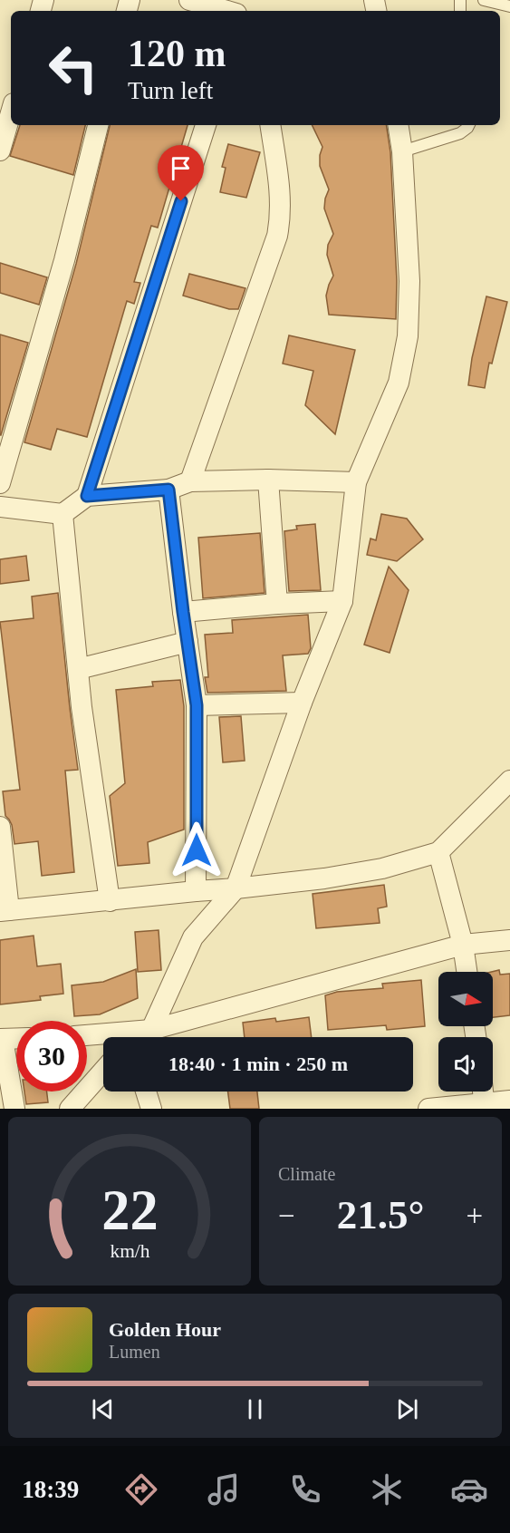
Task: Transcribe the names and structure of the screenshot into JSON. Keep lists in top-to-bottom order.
{
  "north": "right",
  "page": {
    "turn": ["120 m", "Turn left"],
    "limit": "30",
    "trip": "18:40 · 1 min · 250 m",
    "tile": "Climate",
    "heat": ["−", "21.5°", "+"],
    "song": ["Golden Hour", "Lumen"],
    "tabs": "18:39",
    "gauge": ["22", "km/h"]
  }
}
